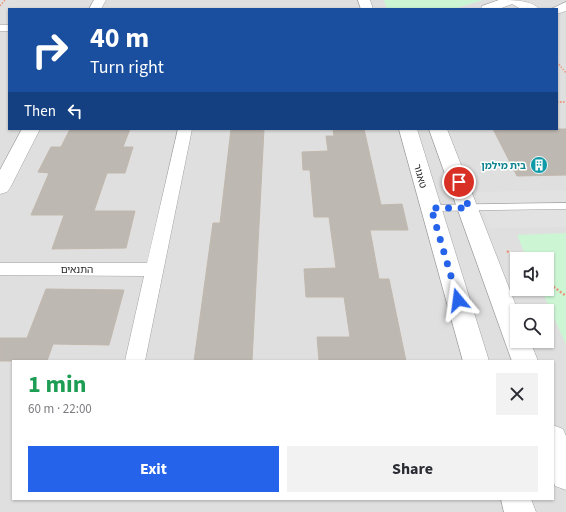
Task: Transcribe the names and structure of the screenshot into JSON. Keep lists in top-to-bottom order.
{
  "streets": {
    "street": ["טאגור", "התנאים"]
  },
  "places": {
    "building": ["בית מילמן"]
  },
  "page": {
    "turn": ["40 m", "Turn right"],
    "then": "Then",
    "heading": ["1 min", "60 m · 22:00"],
    "buttons": ["Exit", "Share"]
  }
}
